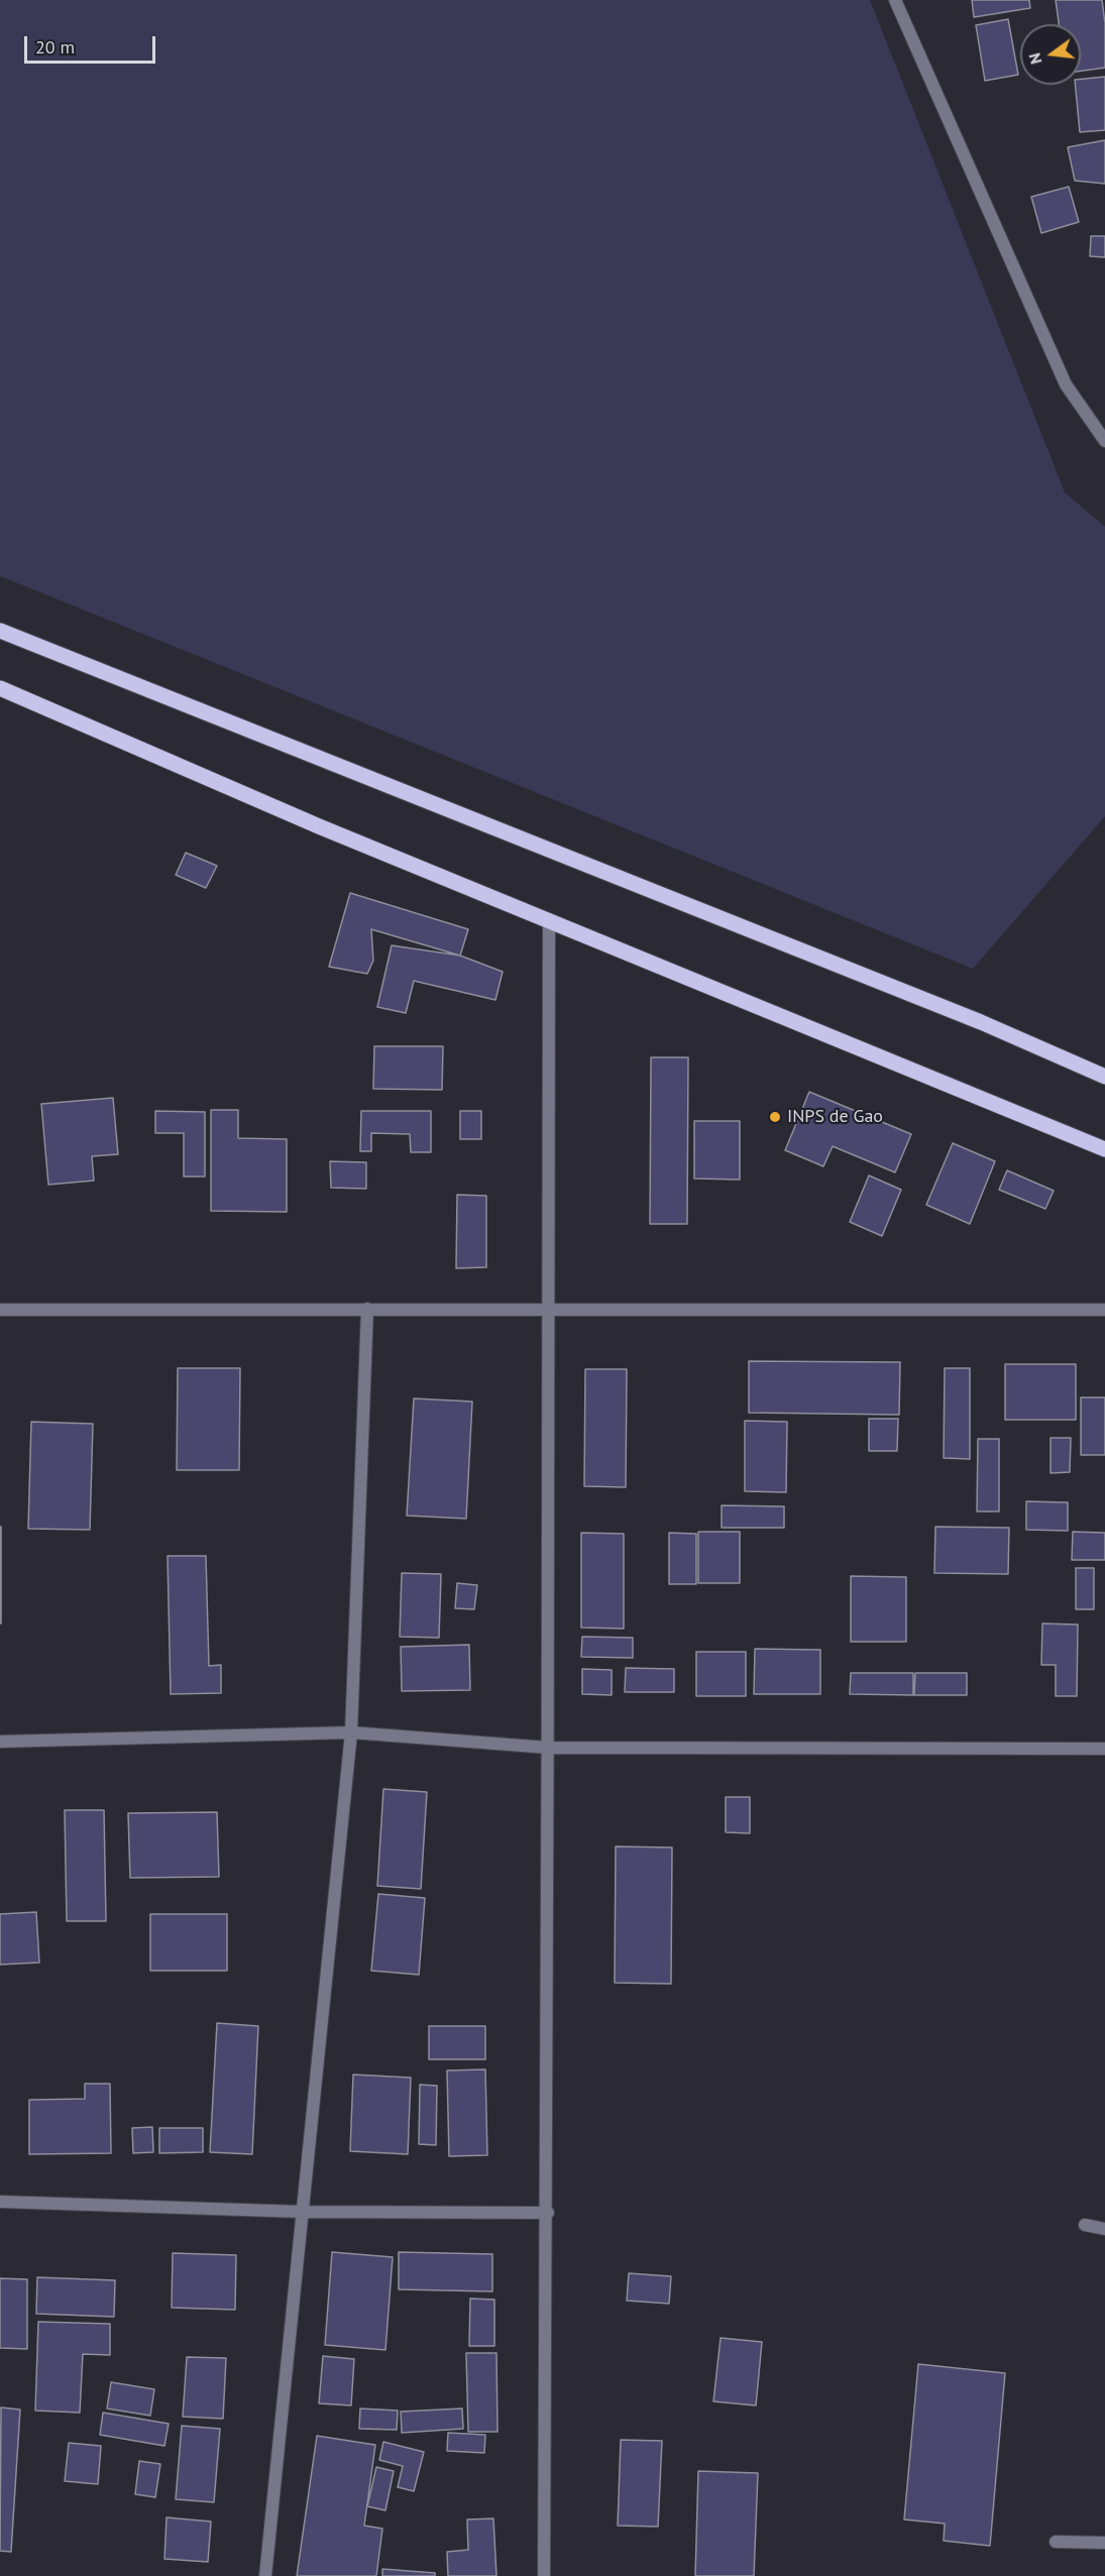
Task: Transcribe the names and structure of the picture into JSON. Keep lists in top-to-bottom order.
{
  "places": ["INPS de Gao"],
  "scale_bar": "20 m",
  "north": "left"
}
